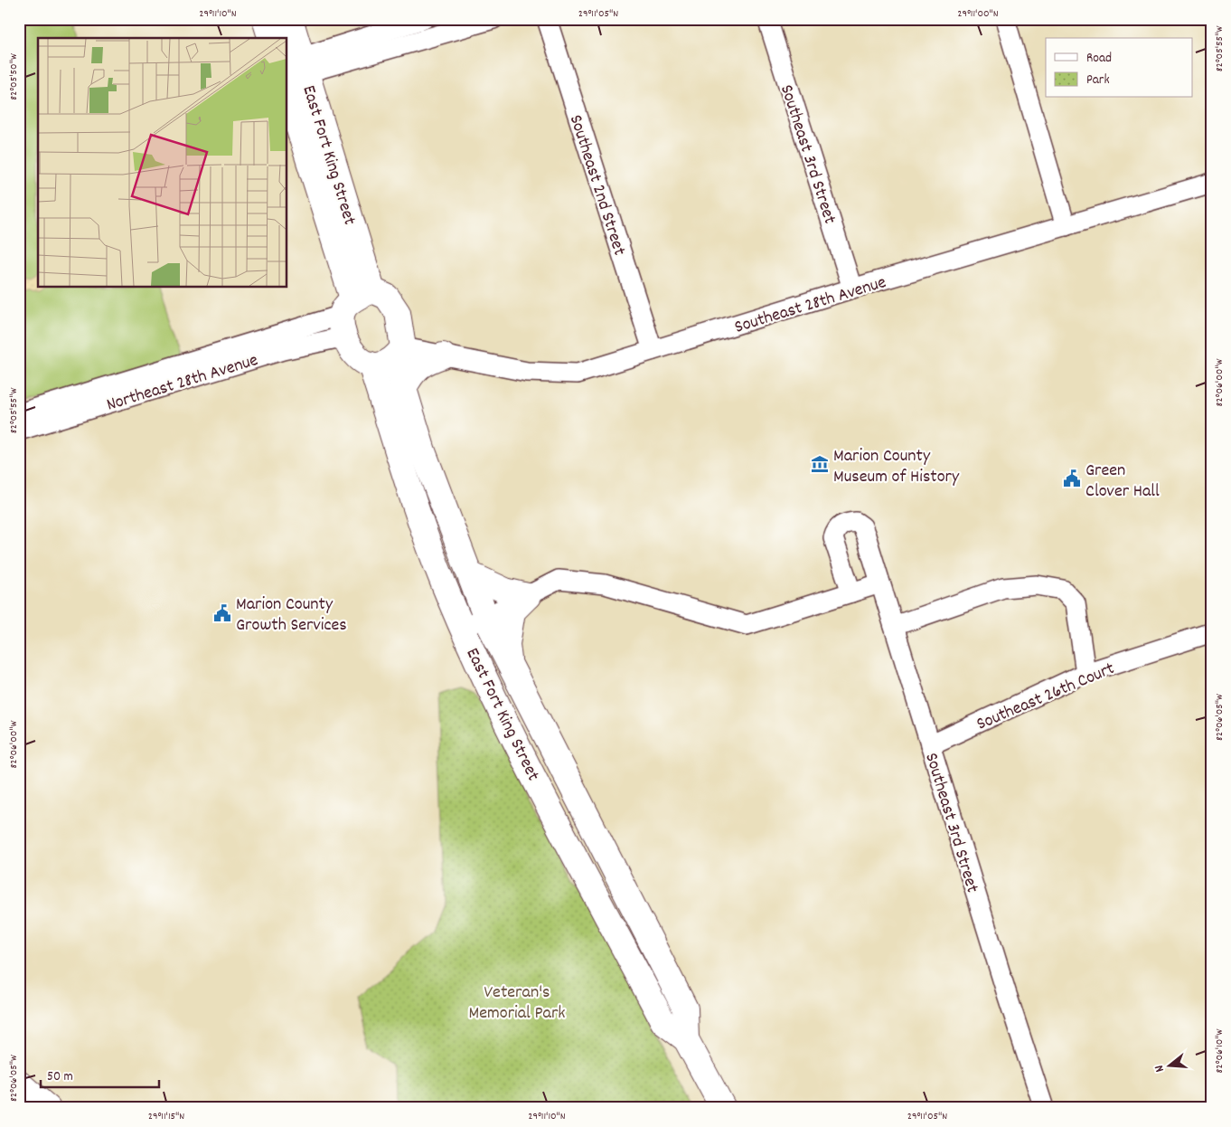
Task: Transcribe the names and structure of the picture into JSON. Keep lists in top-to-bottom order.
{
  "streets": {
    "street": [
      "Southeast 3rd Street",
      "East Fort King Street",
      "Southeast 2nd Street",
      "Southeast 28th Avenue",
      "Northeast 28th Avenue",
      "Southeast 26th Court"
    ]
  },
  "crossings": [
    ["Southeast 3rd Street", "Southeast 28th Avenue"],
    ["Southeast 3rd Street", "Southeast 26th Court"],
    ["East Fort King Street", "Southeast 28th Avenue"],
    ["East Fort King Street", "Northeast 28th Avenue"],
    ["Southeast 2nd Street", "Southeast 28th Avenue"],
    ["Southeast 28th Avenue", "Northeast 28th Avenue"]
  ],
  "parks": ["Veteran's Memorial Park"],
  "places": {
    "museum": ["Marion County Museum of History"],
    "public building": ["Green Clover Hall", "Marion County Growth Services"]
  },
  "legend": ["Road", "Park"],
  "scale_bar": "50 m",
  "north": "left",
  "coordinates": [
    "29°11'10\"N",
    "29°11'05\"N",
    "29°11'00\"N",
    "82°05'55\"W",
    "82°05'50\"W",
    "82°06'00\"W",
    "82°06'05\"W",
    "82°06'10\"W",
    "29°11'15\"N"
  ]
}
